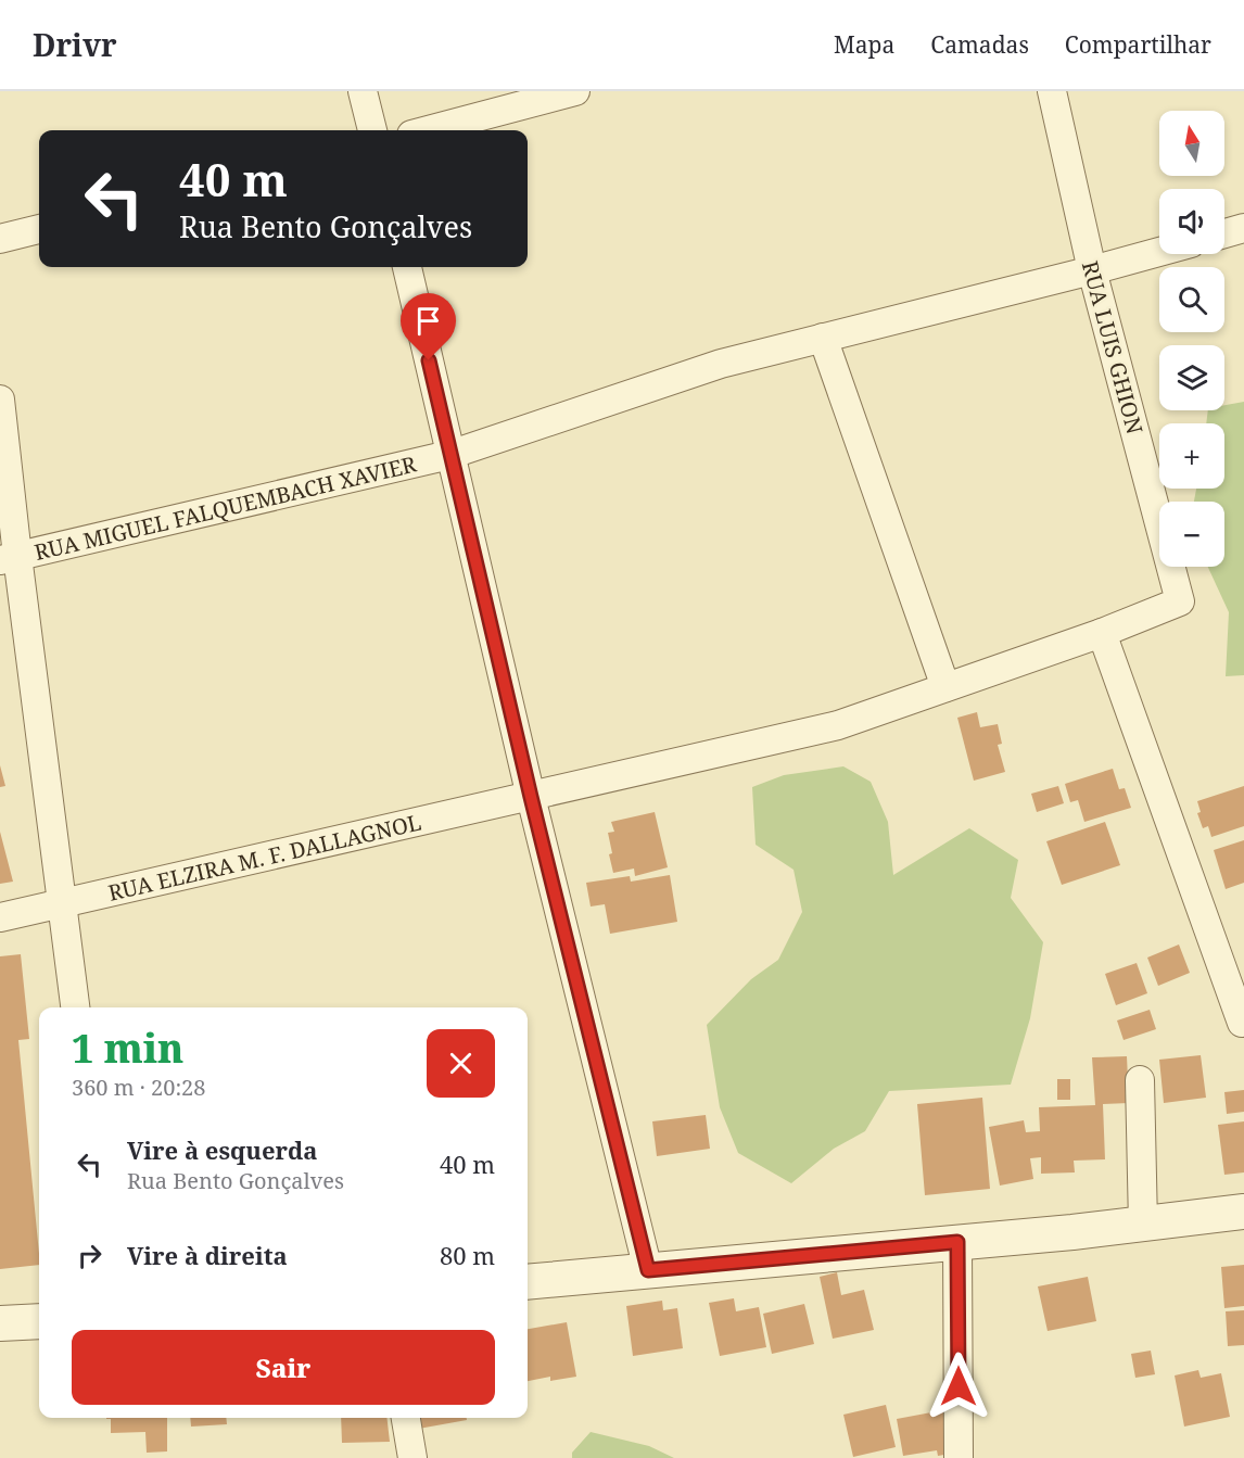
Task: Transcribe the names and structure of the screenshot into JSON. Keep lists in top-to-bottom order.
{
  "streets": {
    "street": ["RUA LUIS GHION", "RUA MIGUEL FALQUEMBACH XAVIER", "RUA ELZIRA M. F. DALLAGNOL"]
  },
  "crossings": [
    ["RUA LUIS GHION", "RUA MIGUEL FALQUEMBACH XAVIER"],
    ["RUA LUIS GHION", "RUA ELZIRA M. F. DALLAGNOL"]
  ],
  "north": "top",
  "page": {
    "header": "Drivr",
    "nav": ["Mapa", "Camadas", "Compartilhar"],
    "map_buttons": ["+", "−"],
    "turn": ["40 m", "Rua Bento Gonçalves"],
    "heading": ["1 min", "360 m · 20:28"],
    "list": [
      {
        "name": "Vire à esquerda",
        "note": "Rua Bento Gonçalves",
        "value": "40 m"
      },
      {
        "name": "Vire à direita",
        "value": "80 m"
      }
    ],
    "buttons": "Sair"
  }
}
